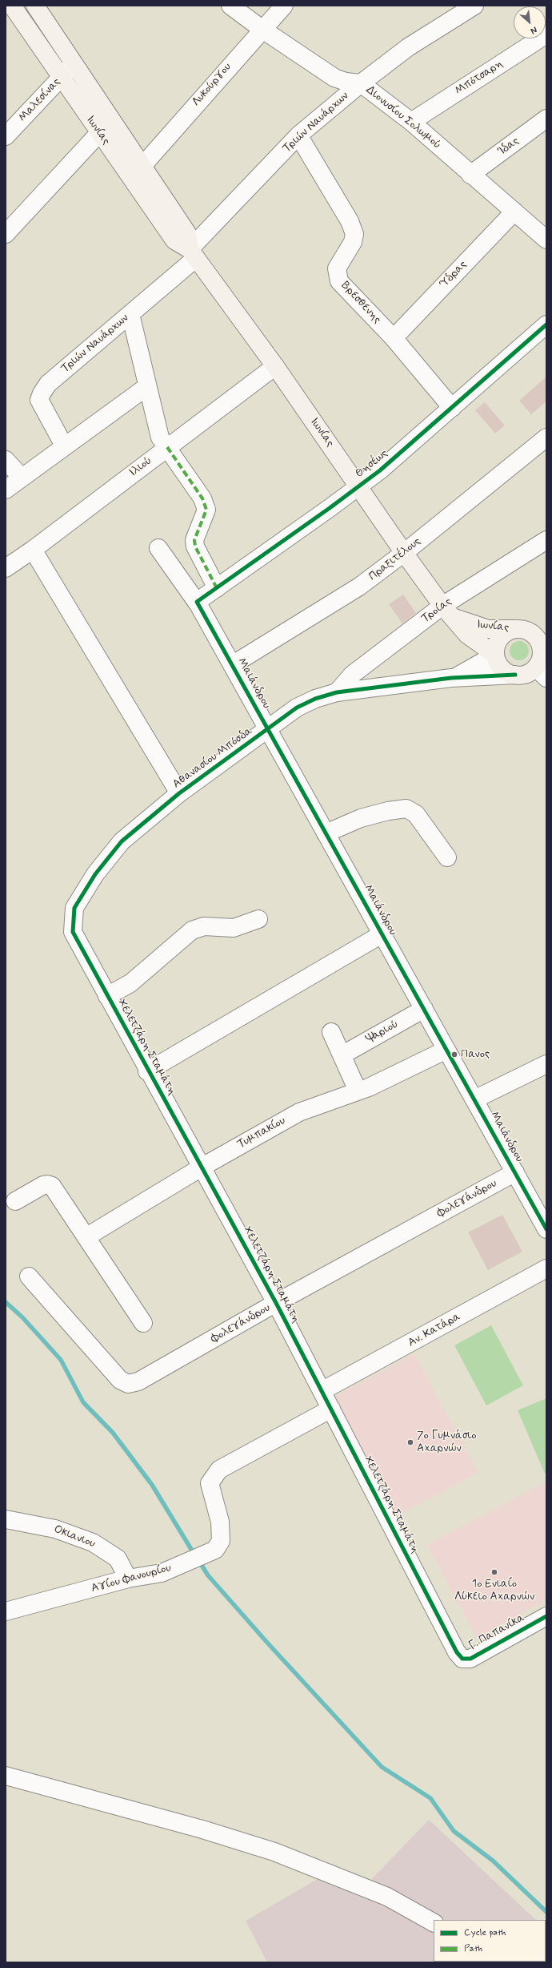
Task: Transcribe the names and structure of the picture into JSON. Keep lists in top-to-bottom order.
{
  "streets": {
    "main road": ["Ιωνίας"],
    "street": [
      "Μπότσαρη",
      "Λυκούργου",
      "Μαλεσίνας",
      "Διονυσίου Σολωμού",
      "Τριών Ναυάρχων",
      "Ίδας",
      "Ύδρας",
      "Βρεσθενης",
      "Θησέως",
      "Ιλιού",
      "Πραξιτέλους",
      "Τροίας",
      "Μαιάνδρου",
      "Αθανασίου Μπόσδα",
      "Ψαριού",
      "Χελετζάρη Σταμάτη",
      "Τυμπακίου",
      "Φολεγάνδρου",
      "Αν. Κατάρα",
      "Οκιανιου",
      "Αγίου Φανουρίου",
      "Γ. Παπανίκα"
    ]
  },
  "crossings": [
    ["Μπότσαρη", "Διονυσίου Σολωμού"],
    ["Λυκούργου", "Διονυσίου Σολωμού"],
    ["Λυκούργου", "Ιωνίας"],
    ["Μαλεσίνας", "Ιωνίας"],
    ["Διονυσίου Σολωμού", "Τριών Ναυάρχων"],
    ["Διονυσίου Σολωμού", "Ίδας"],
    ["Διονυσίου Σολωμού", "Ύδρας"],
    ["Τριών Ναυάρχων", "Ιωνίας"],
    ["Τριών Ναυάρχων", "Βρεσθενης"],
    ["Ιωνίας", "Θησέως"],
    ["Ιωνίας", "Ιλιού"],
    ["Ιωνίας", "Πραξιτέλους"],
    ["Ιωνίας", "Τροίας"],
    ["Ιωνίας", "Αθανασίου Μπόσδα"],
    ["Ύδρας", "Βρεσθενης"],
    ["Βρεσθενης", "Θησέως"],
    ["Θησέως", "Μαιάνδρου"],
    ["Πραξιτέλους", "Μαιάνδρου"],
    ["Τροίας", "Αθανασίου Μπόσδα"],
    ["Μαιάνδρου", "Αθανασίου Μπόσδα"],
    ["Μαιάνδρου", "Ψαριού"],
    ["Μαιάνδρου", "Τυμπακίου"],
    ["Μαιάνδρου", "Φολεγάνδρου"],
    ["Αθανασίου Μπόσδα", "Χελετζάρη Σταμάτη"],
    ["Χελετζάρη Σταμάτη", "Τυμπακίου"],
    ["Χελετζάρη Σταμάτη", "Φολεγάνδρου"],
    ["Χελετζάρη Σταμάτη", "Αν. Κατάρα"],
    ["Χελετζάρη Σταμάτη", "Αγίου Φανουρίου"],
    ["Χελετζάρη Σταμάτη", "Γ. Παπανίκα"],
    ["Οκιανιου", "Αγίου Φανουρίου"]
  ],
  "places": ["Πανος", "7ο Γυμνάσιο Αχαρνών", "1ο Ενιαίο Λύκειο Αχαρνών"],
  "legend": ["Cycle path", "Path"],
  "north": "bottom right"
}
